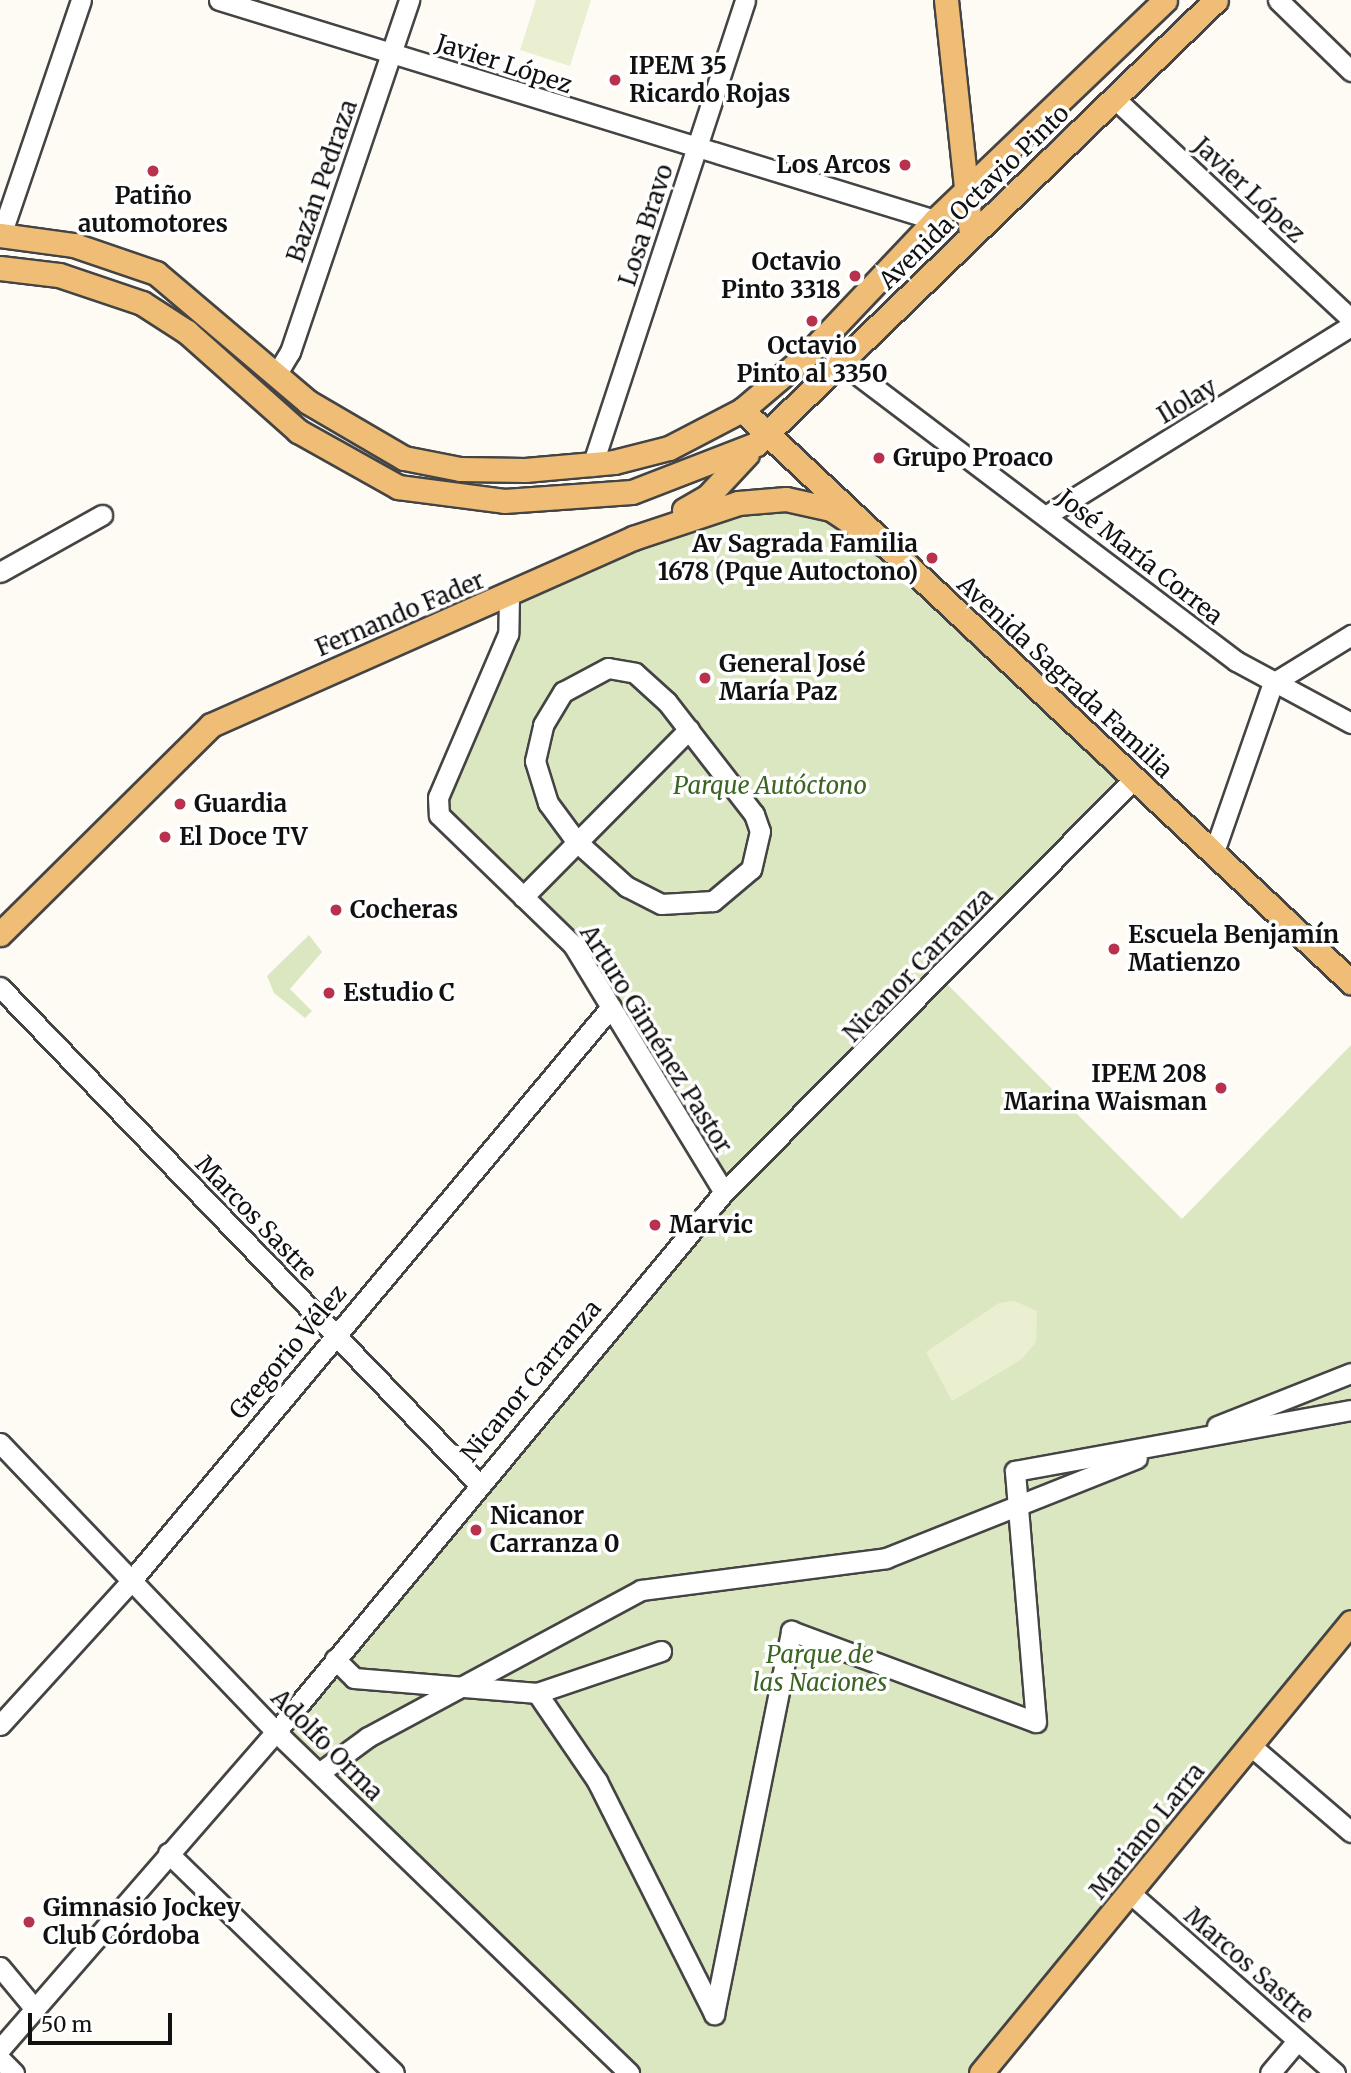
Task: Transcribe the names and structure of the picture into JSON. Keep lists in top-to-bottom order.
{
  "streets": {
    "main road": [
      "Avenida Octavio Pinto",
      "Fernando Fader",
      "Avenida Sagrada Familia",
      "Mariano Larra"
    ],
    "street": [
      "Javier López",
      "Bazán Pedraza",
      "Losa Bravo",
      "Ilolay",
      "José María Correa",
      "Nicanor Carranza",
      "Arturo Giménez Pastor",
      "Marcos Sastre",
      "Gregorio Vélez",
      "Adolfo Orma"
    ]
  },
  "crossings": [
    ["Javier López", "Bazán Pedraza"],
    ["Javier López", "Avenida Octavio Pinto"],
    ["Javier López", "Losa Bravo"],
    ["Bazán Pedraza", "Avenida Octavio Pinto"],
    ["Avenida Octavio Pinto", "Losa Bravo"],
    ["Avenida Octavio Pinto", "José María Correa"],
    ["Avenida Octavio Pinto", "Fernando Fader"],
    ["Avenida Octavio Pinto", "Avenida Sagrada Familia"],
    ["Ilolay", "José María Correa"],
    ["Fernando Fader", "Avenida Sagrada Familia"],
    ["Fernando Fader", "Arturo Giménez Pastor"],
    ["Avenida Sagrada Familia", "Nicanor Carranza"],
    ["Nicanor Carranza", "Arturo Giménez Pastor"],
    ["Nicanor Carranza", "Marcos Sastre"],
    ["Nicanor Carranza", "Adolfo Orma"],
    ["Arturo Giménez Pastor", "Gregorio Vélez"],
    ["Marcos Sastre", "Gregorio Vélez"],
    ["Marcos Sastre", "Mariano Larra"],
    ["Gregorio Vélez", "Adolfo Orma"]
  ],
  "parks": ["Parque Autóctono", "Parque de las Naciones"],
  "places": [
    "IPEM 35 Ricardo Rojas",
    "Los Arcos",
    "Patiño automotores",
    "Octavio Pinto 3318",
    "Octavio Pinto al 3350",
    "Grupo Proaco",
    "Av Sagrada Familia 1678 (Pque Autoctono)",
    "General José María Paz",
    "Guardia",
    "El Doce TV",
    "Cocheras",
    "Escuela Benjamín Matienzo",
    "Estudio C",
    "IPEM 208 Marina Waisman",
    "Marvic",
    "Nicanor Carranza 0",
    "Gimnasio Jockey Club Córdoba"
  ],
  "scale_bar": "50 m"
}
